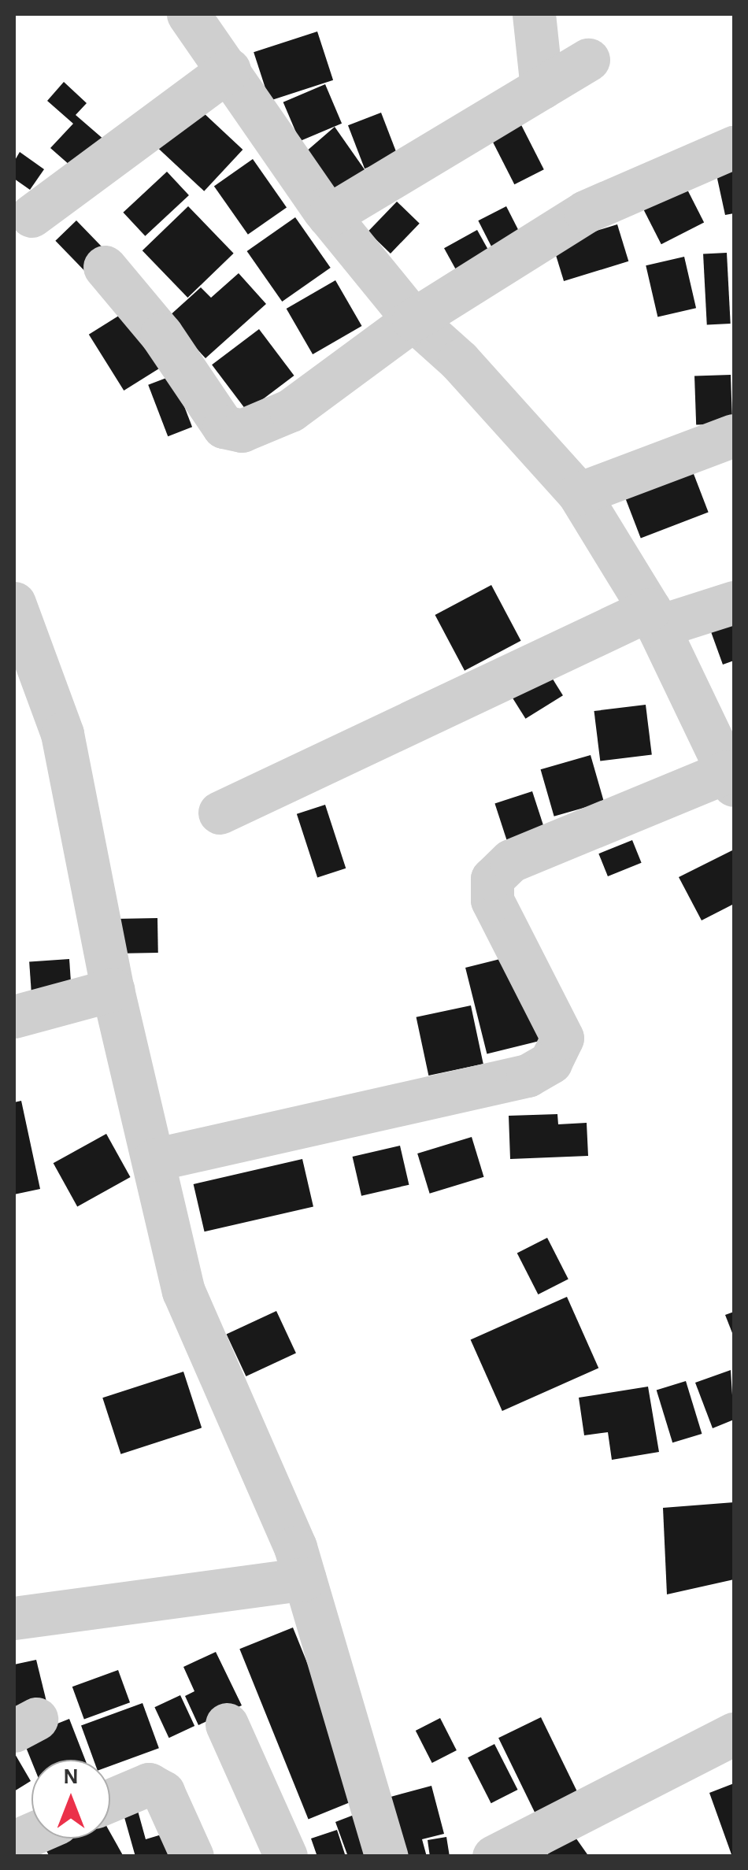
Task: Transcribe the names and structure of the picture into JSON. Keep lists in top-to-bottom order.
{
  "north": "top"
}
